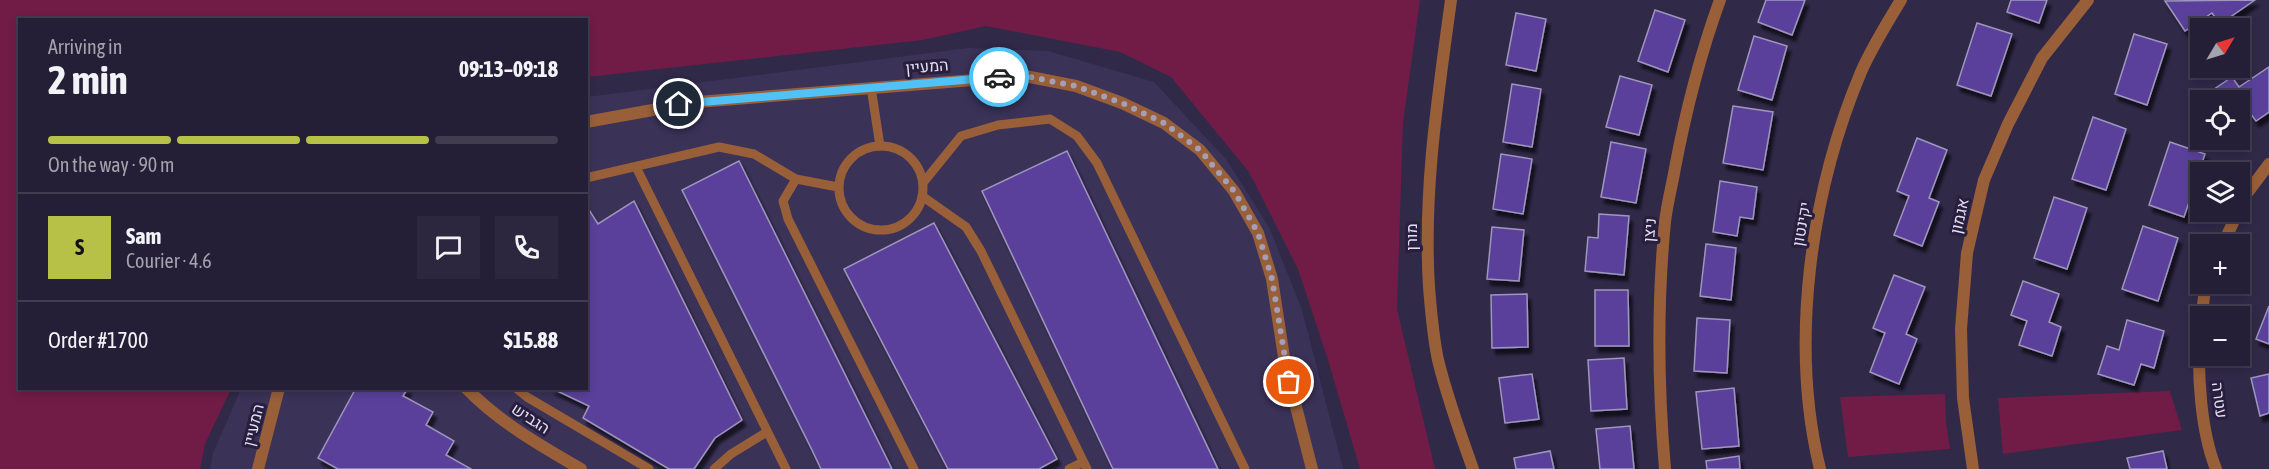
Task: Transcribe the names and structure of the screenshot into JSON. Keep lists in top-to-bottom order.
{
  "streets": {
    "street": [
      "המעיין",
      "אגמון",
      "יקינטון",
      "ניצן",
      "מורן",
      "עטרה",
      "הגביש"
    ]
  },
  "north": "top right",
  "page": {
    "map_buttons": ["+", "−"],
    "heading": ["2 min", "Arriving in", "09:13–09:18"],
    "panel": [
      "Sam",
      "Courier · 4.6",
      "Order #1700",
      "$15.88"
    ],
    "bar": "On the way · 90 m",
    "round": "S"
  }
}
